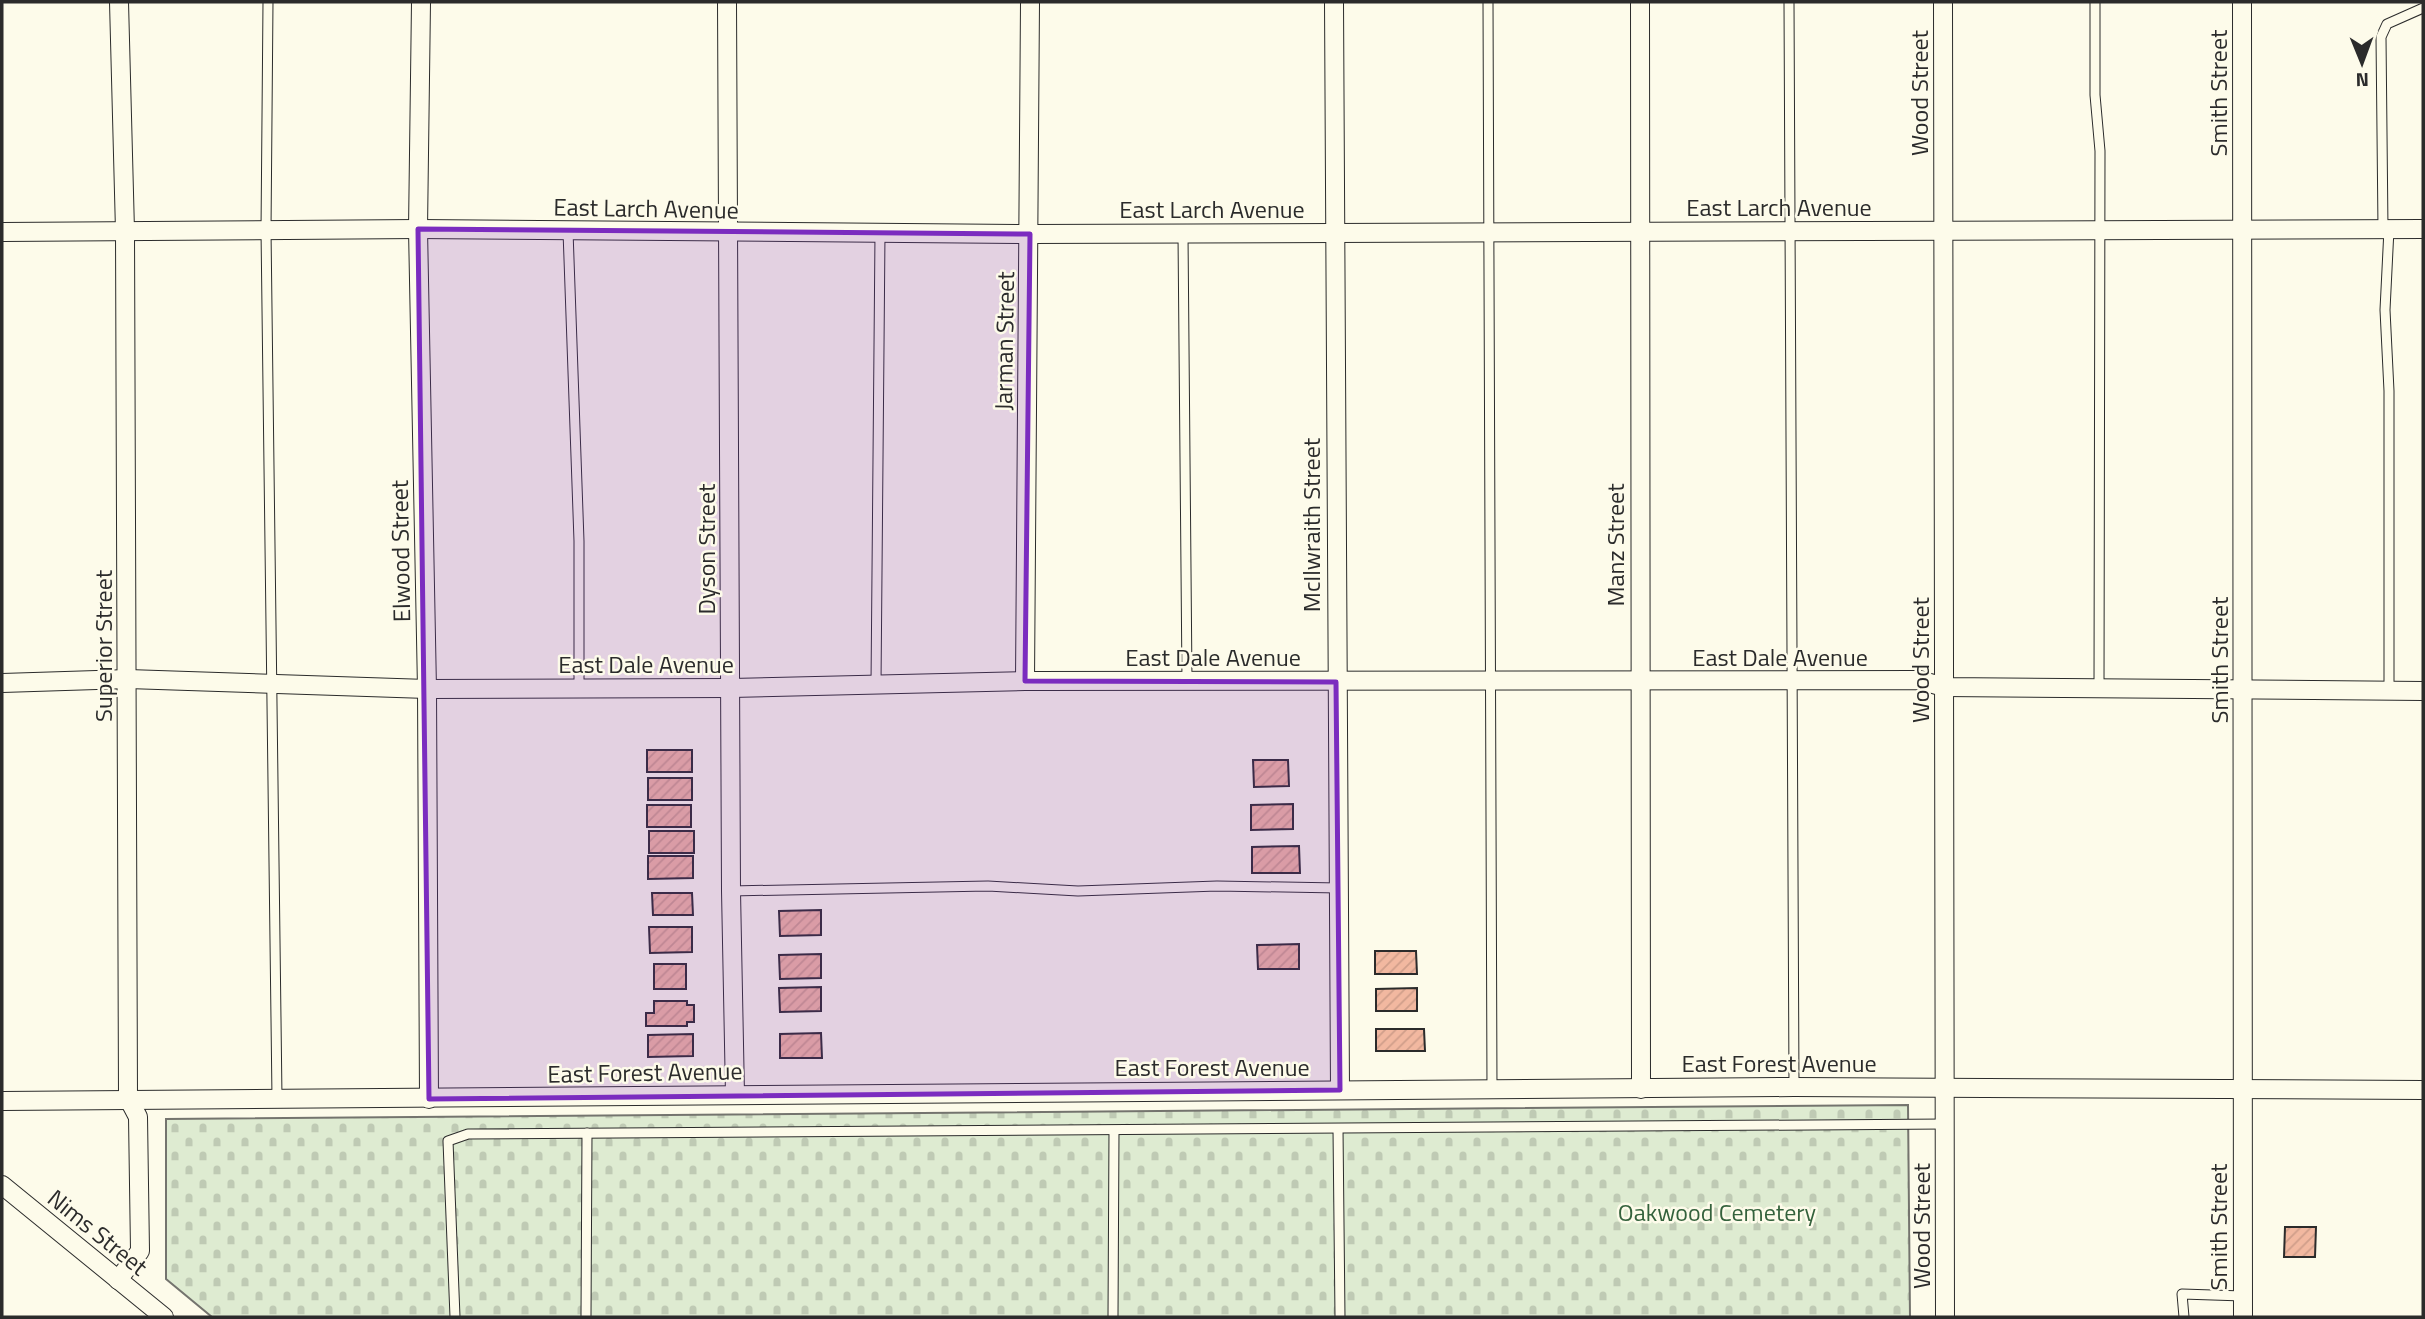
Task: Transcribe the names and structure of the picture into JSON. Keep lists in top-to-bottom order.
{
  "streets": {
    "street": [
      "Wood Street",
      "Smith Street",
      "East Larch Avenue",
      "Jarman Street",
      "McIlwraith Street",
      "Manz Street",
      "Dyson Street",
      "Elwood Street",
      "Superior Street",
      "East Dale Avenue",
      "East Forest Avenue",
      "Nims Street"
    ]
  },
  "crossings": [
    ["Wood Street", "East Larch Avenue"],
    ["Wood Street", "East Dale Avenue"],
    ["Wood Street", "East Forest Avenue"],
    ["Smith Street", "East Larch Avenue"],
    ["Smith Street", "East Dale Avenue"],
    ["Smith Street", "East Forest Avenue"],
    ["East Larch Avenue", "Jarman Street"],
    ["East Larch Avenue", "McIlwraith Street"],
    ["East Larch Avenue", "Manz Street"],
    ["East Larch Avenue", "Dyson Street"],
    ["East Larch Avenue", "Elwood Street"],
    ["East Larch Avenue", "Superior Street"],
    ["Jarman Street", "East Dale Avenue"],
    ["McIlwraith Street", "East Dale Avenue"],
    ["McIlwraith Street", "East Forest Avenue"],
    ["Manz Street", "East Dale Avenue"],
    ["Manz Street", "East Forest Avenue"],
    ["Dyson Street", "East Dale Avenue"],
    ["Dyson Street", "East Forest Avenue"],
    ["Elwood Street", "East Dale Avenue"],
    ["Elwood Street", "East Forest Avenue"],
    ["Superior Street", "East Dale Avenue"],
    ["Superior Street", "East Forest Avenue"],
    ["Superior Street", "Nims Street"]
  ],
  "parks": ["Oakwood Cemetery"],
  "north": "bottom"
}
